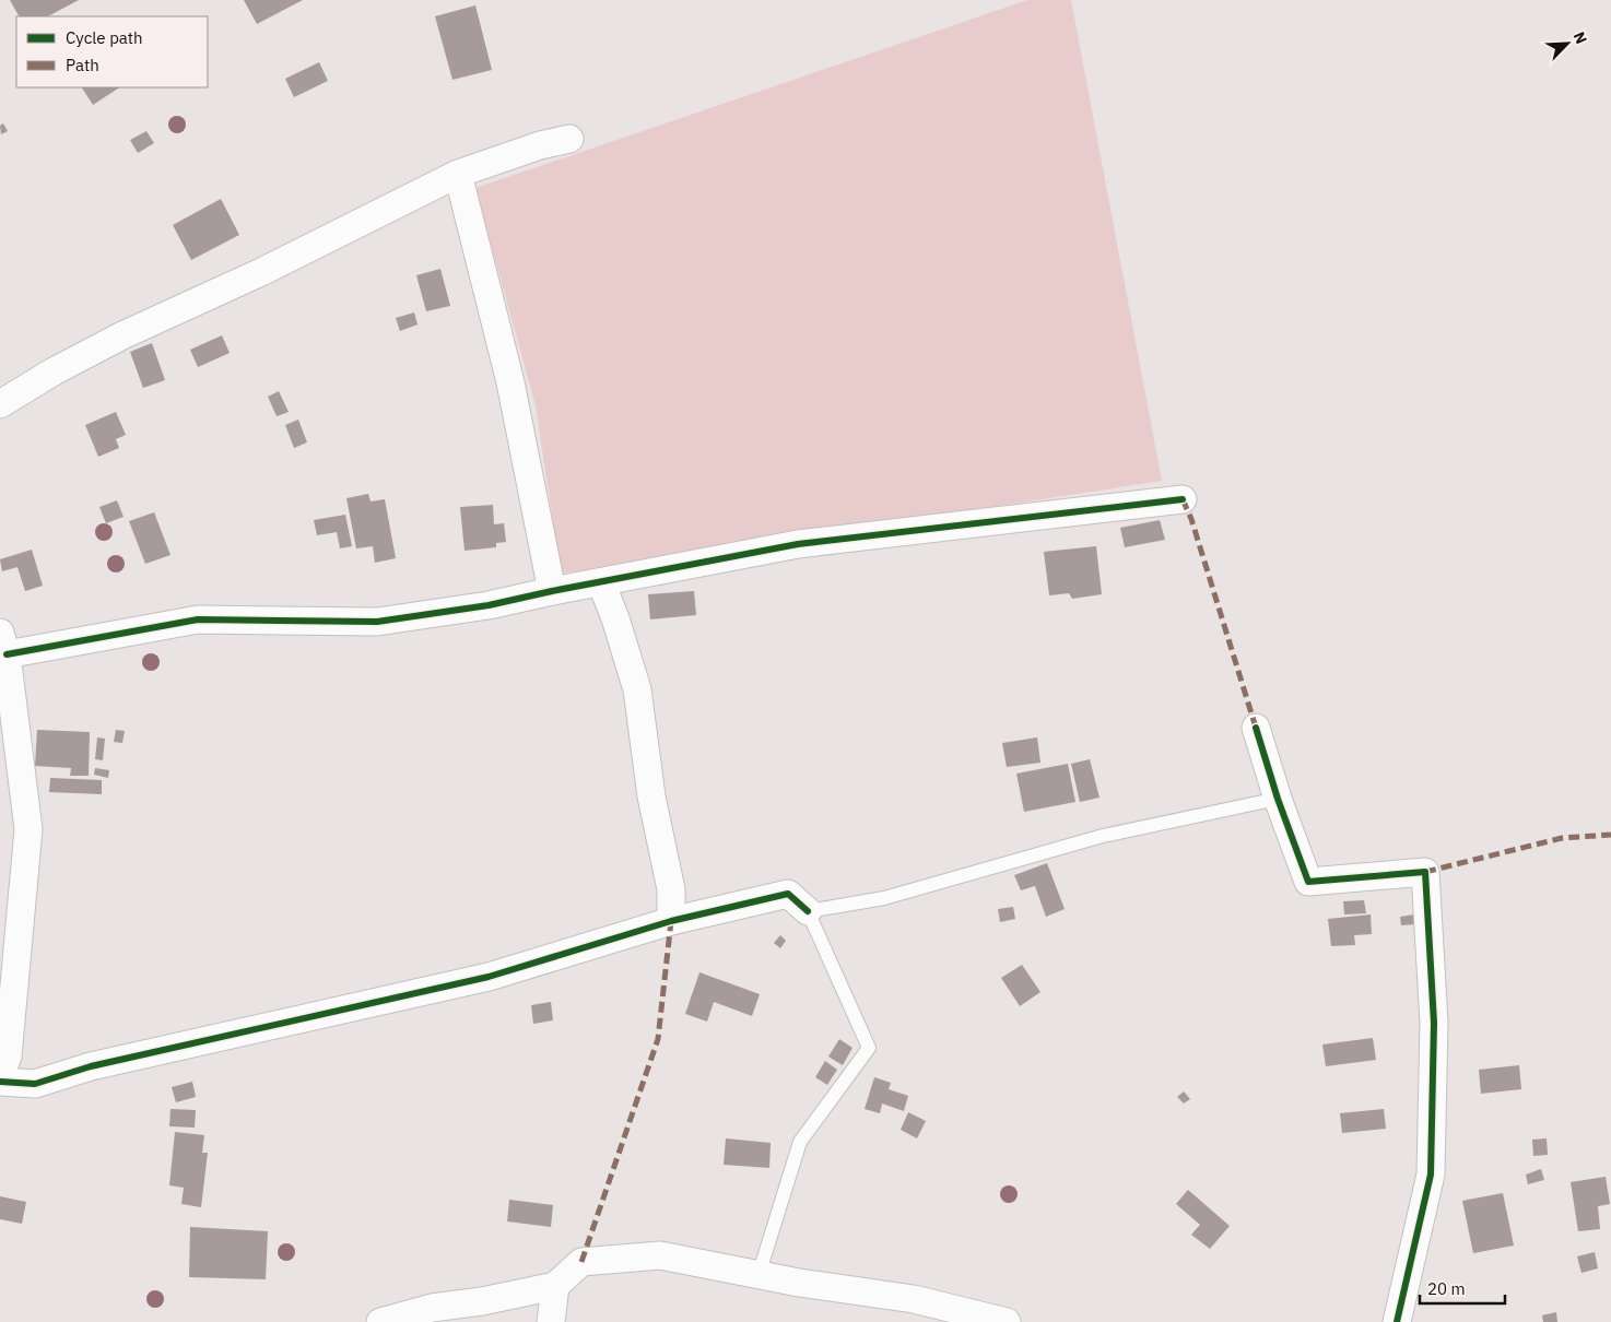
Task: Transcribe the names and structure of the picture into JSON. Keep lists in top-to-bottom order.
{
  "legend": ["Cycle path", "Path"],
  "scale_bar": "20 m",
  "north": "top right"
}
